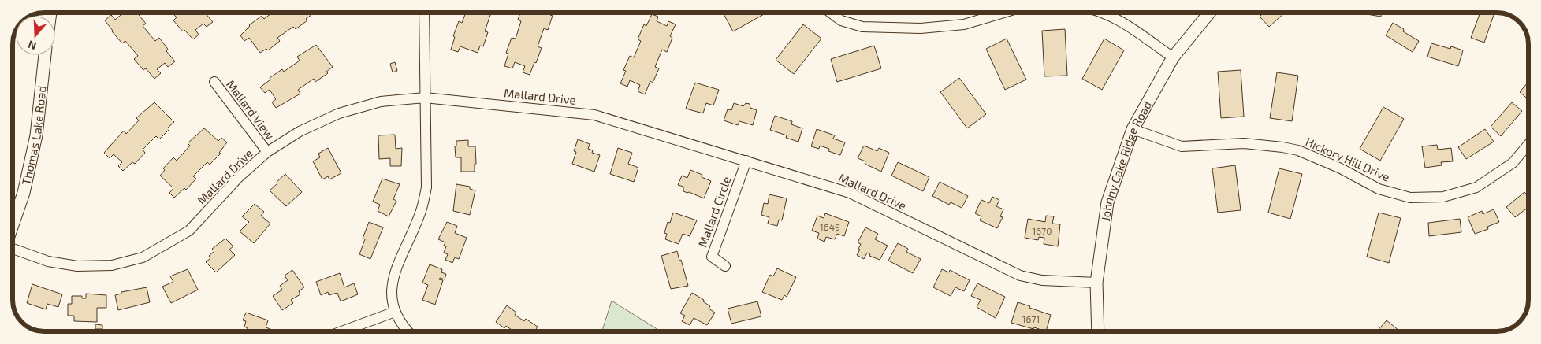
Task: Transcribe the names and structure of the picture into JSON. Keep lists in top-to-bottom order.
{
  "streets": {
    "street": [
      "Mallard Drive",
      "Mallard View",
      "Thomas Lake Road",
      "Hickory Hill Drive",
      "Johnny Cake Ridge Road",
      "Mallard Circle"
    ]
  },
  "crossings": [
    ["Mallard Drive", "Mallard View"],
    ["Mallard Drive", "Johnny Cake Ridge Road"],
    ["Mallard Drive", "Mallard Circle"],
    ["Hickory Hill Drive", "Johnny Cake Ridge Road"]
  ],
  "house_numbers": ["1649", "1670", "1671"],
  "north": "bottom"
}
